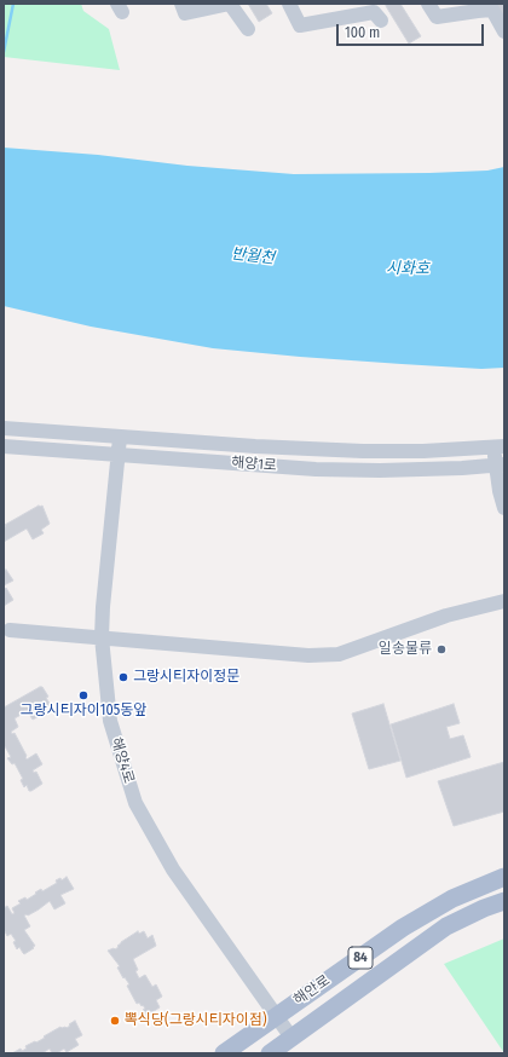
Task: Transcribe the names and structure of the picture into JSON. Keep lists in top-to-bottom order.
{
  "streets": {
    "main road": ["84", "해안로"],
    "street": ["해양1로", "해양4로"]
  },
  "crossings": [
    ["해양1로", "해양4로"],
    ["해양4로", "해안로"]
  ],
  "water": ["반월천", "시화호"],
  "places": [
    "일송물류",
    "그랑시티자이정문",
    "그랑시티자이105동앞",
    "뽁식당(그랑시티자이점)"
  ],
  "scale_bar": "100 m"
}
